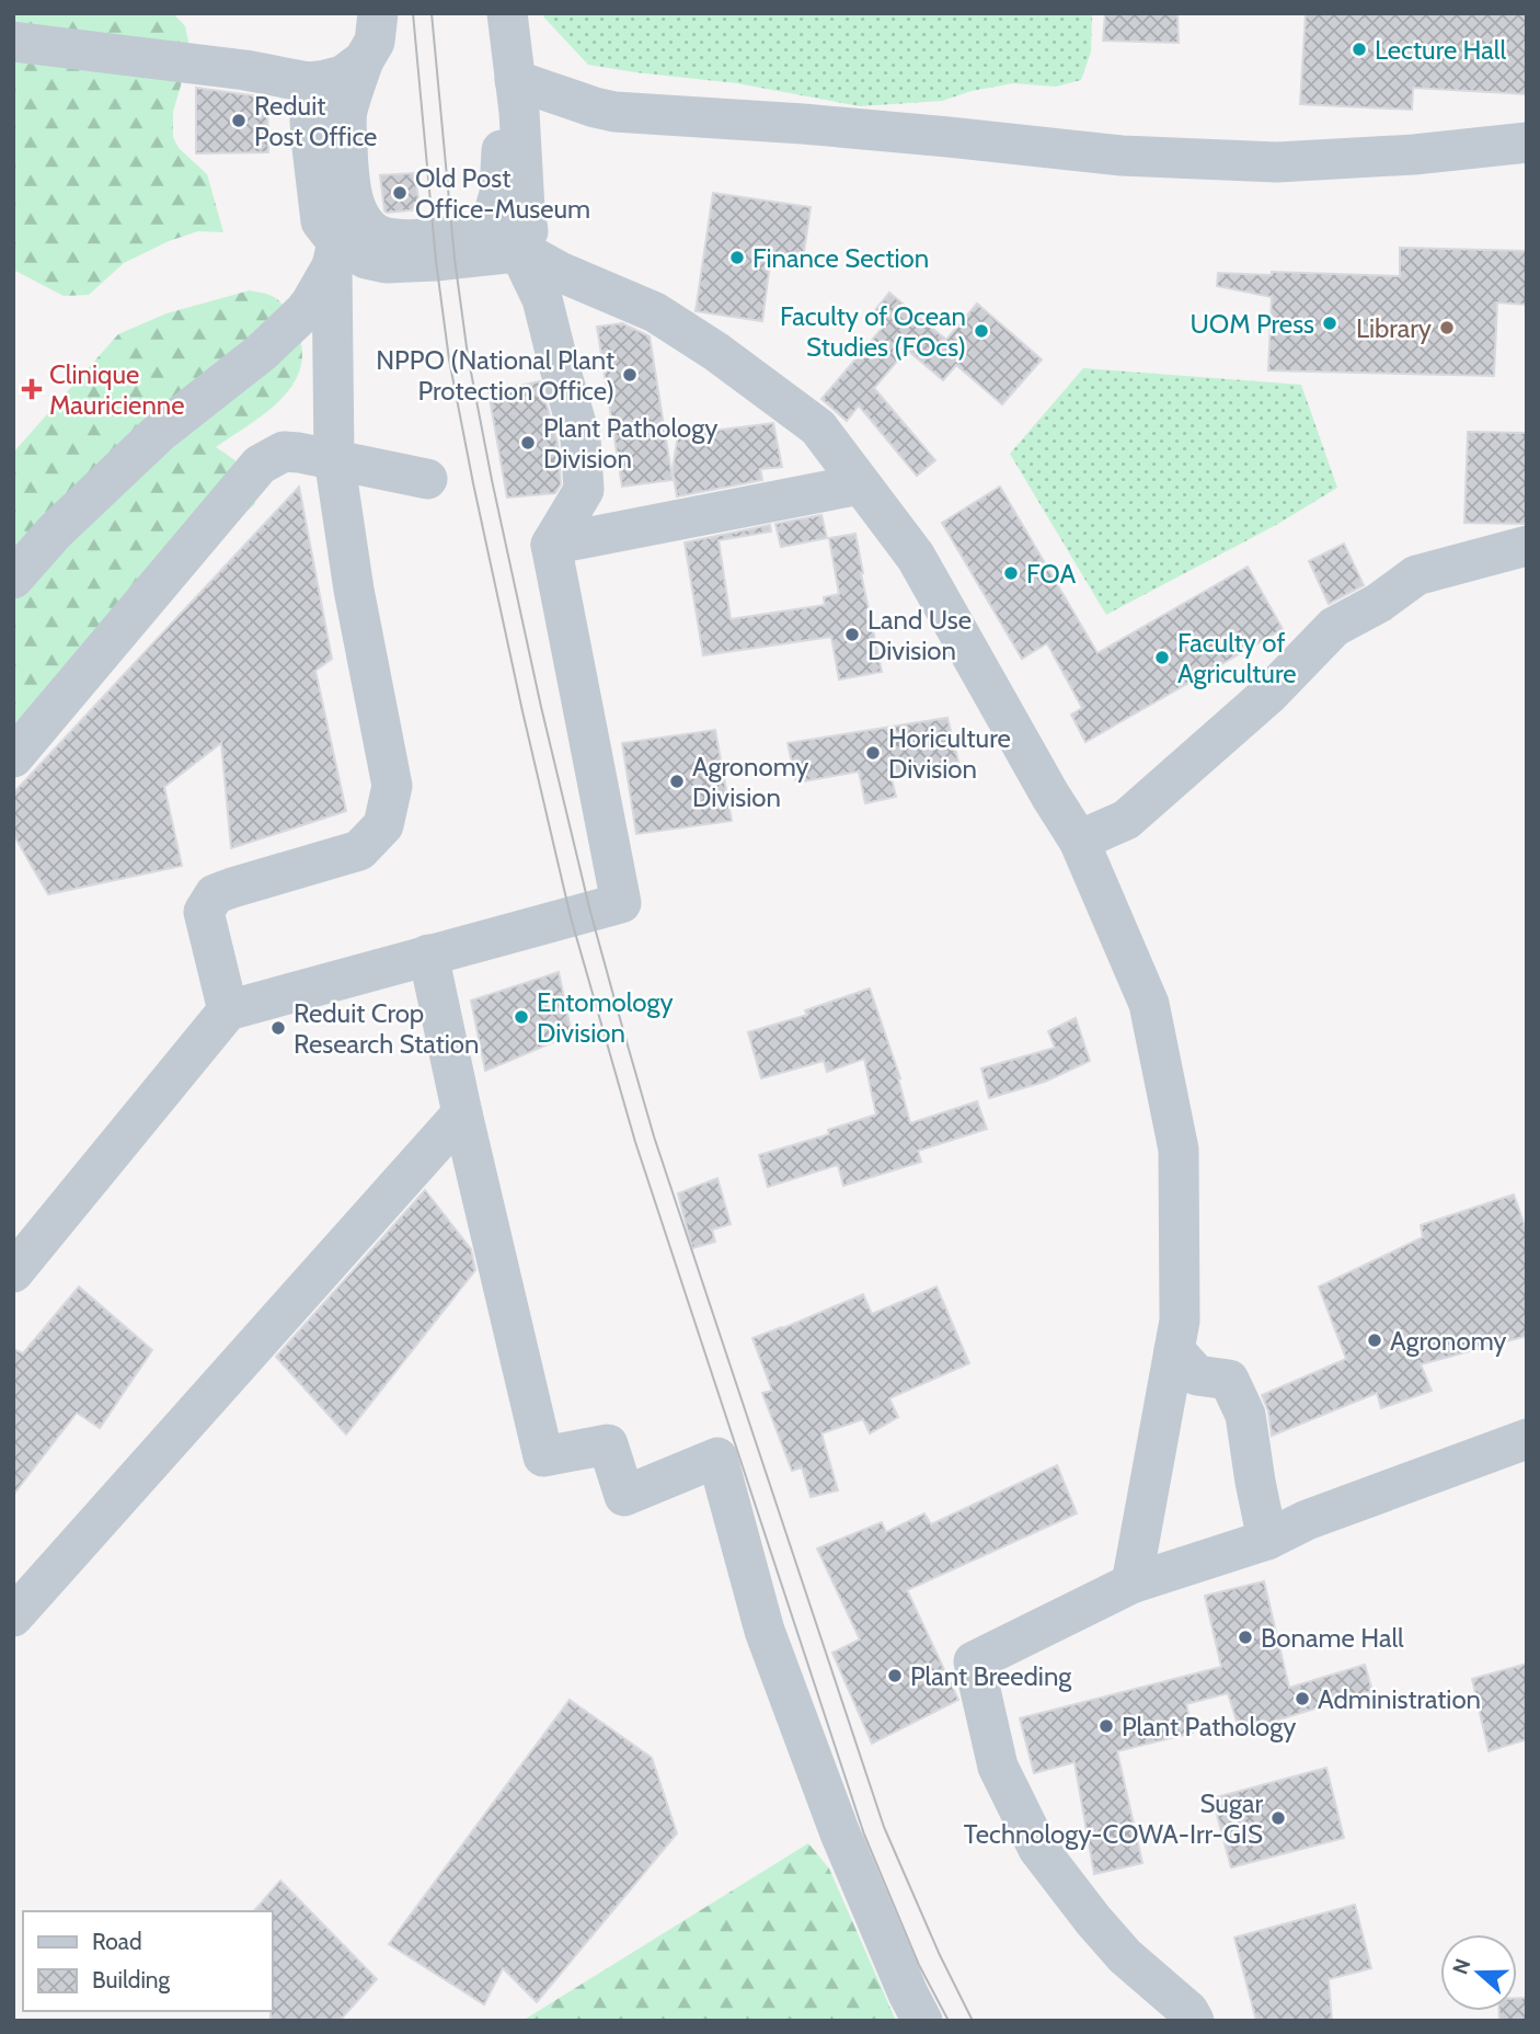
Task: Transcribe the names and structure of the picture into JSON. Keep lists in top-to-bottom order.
{
  "places": {
    "other": [
      "Lecture Hall",
      "Reduit Post Office",
      "Old Post Office-Museum",
      "Finance Section",
      "UOM Press",
      "Library",
      "Faculty of Ocean Studies (FOcs)",
      "NPPO (National Plant Protection Office)",
      "Plant Pathology Division",
      "FOA",
      "Land Use Division",
      "Faculty of Agriculture",
      "Horiculture Division",
      "Agronomy Division",
      "Entomology Division",
      "Reduit Crop Research Station",
      "Agronomy",
      "Boname Hall",
      "Plant Breeding",
      "Administration",
      "Plant Pathology",
      "Sugar Technology-COWA-Irr-GIS"
    ],
    "health": ["Clinique Mauricienne"]
  },
  "legend": ["Road", "Building"],
  "north": "left"
}
